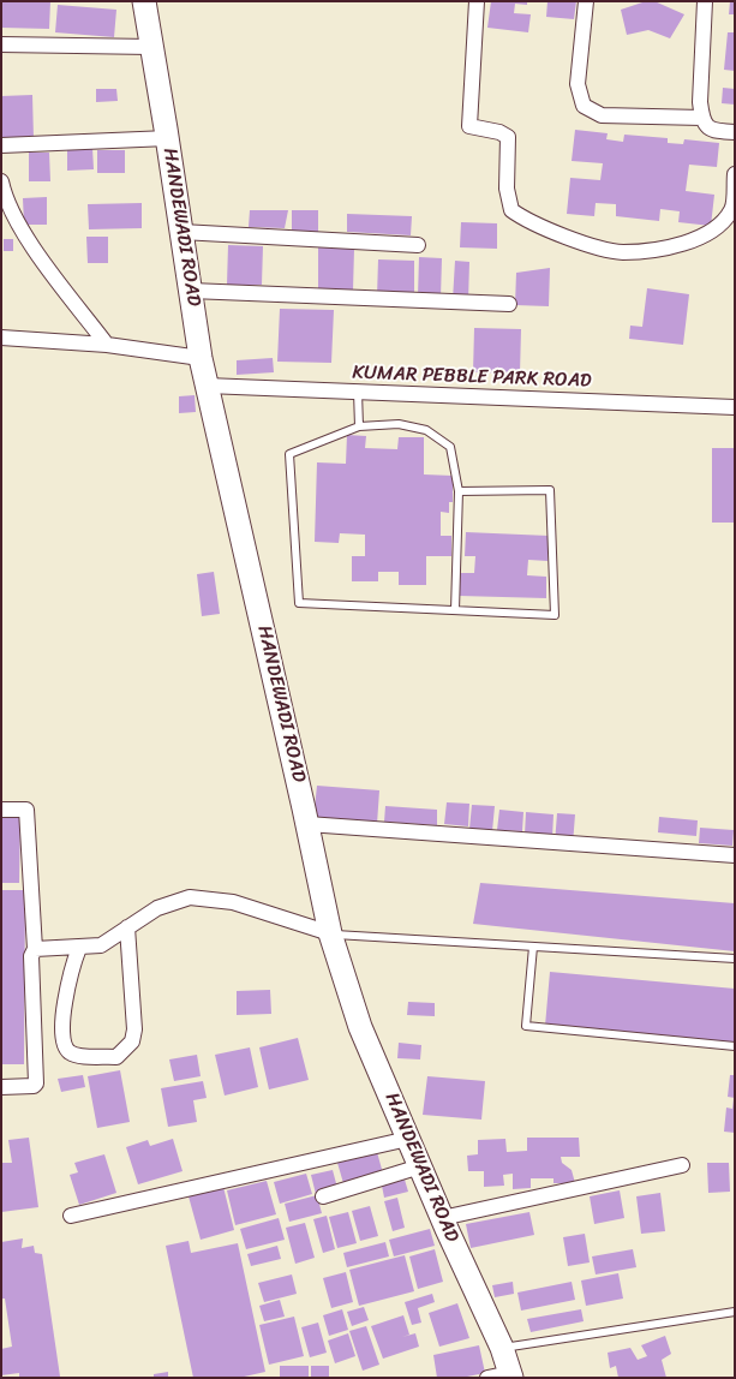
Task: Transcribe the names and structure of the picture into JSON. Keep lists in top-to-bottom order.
{
  "streets": {
    "main road": ["HANDEWADI ROAD"],
    "street": ["KUMAR PEBBLE PARK ROAD"]
  },
  "crossings": [
    ["HANDEWADI ROAD", "KUMAR PEBBLE PARK ROAD"]
  ]
}
